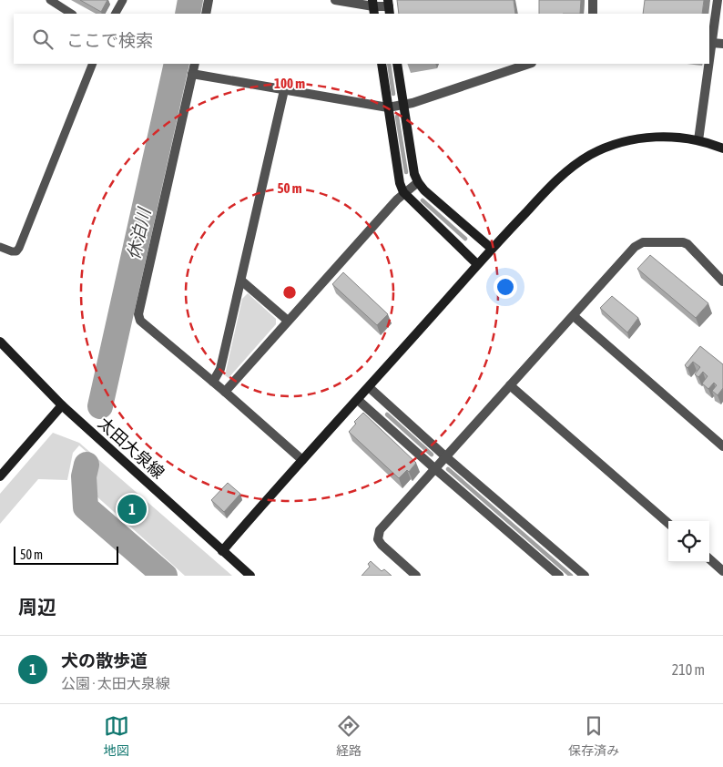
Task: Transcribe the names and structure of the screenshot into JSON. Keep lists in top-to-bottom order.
{
  "streets": {
    "street": ["太田大泉線"]
  },
  "water": ["休泊川"],
  "scale_bar": "50 m",
  "page": {
    "search": "ここで検索",
    "pins": "1",
    "scale": "50 m",
    "heading": "周辺",
    "list": [
      {
        "mark": "1",
        "name": "犬の散歩道",
        "note": "公園 · 太田大泉線",
        "value": "210 m"
      }
    ],
    "nav": ["地図", "経路", "保存済み"]
  },
  "rings": ["100 m", "50 m"]
}
